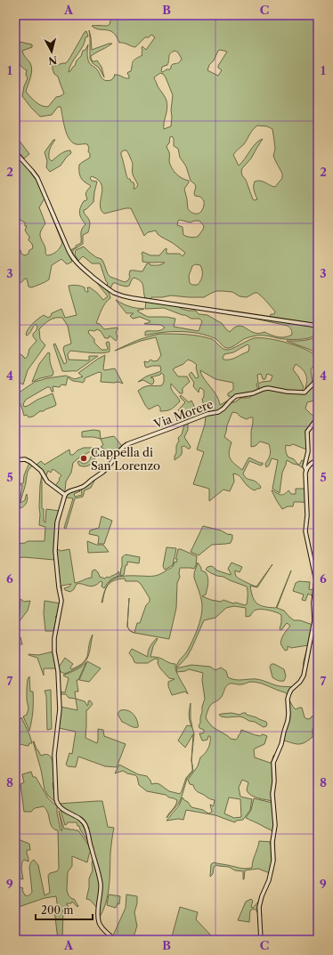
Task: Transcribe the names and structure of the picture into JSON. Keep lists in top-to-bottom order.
{
  "streets": {
    "street": ["Via Morere"]
  },
  "places": ["Cappella di San Lorenzo"],
  "scale_bar": "200 m",
  "north": "bottom",
  "grid": {
    "columns": ["A", "B", "C"],
    "rows": [
      "1",
      "2",
      "3",
      "4",
      "5",
      "6",
      "7",
      "8",
      "9"
    ]
  }
}
